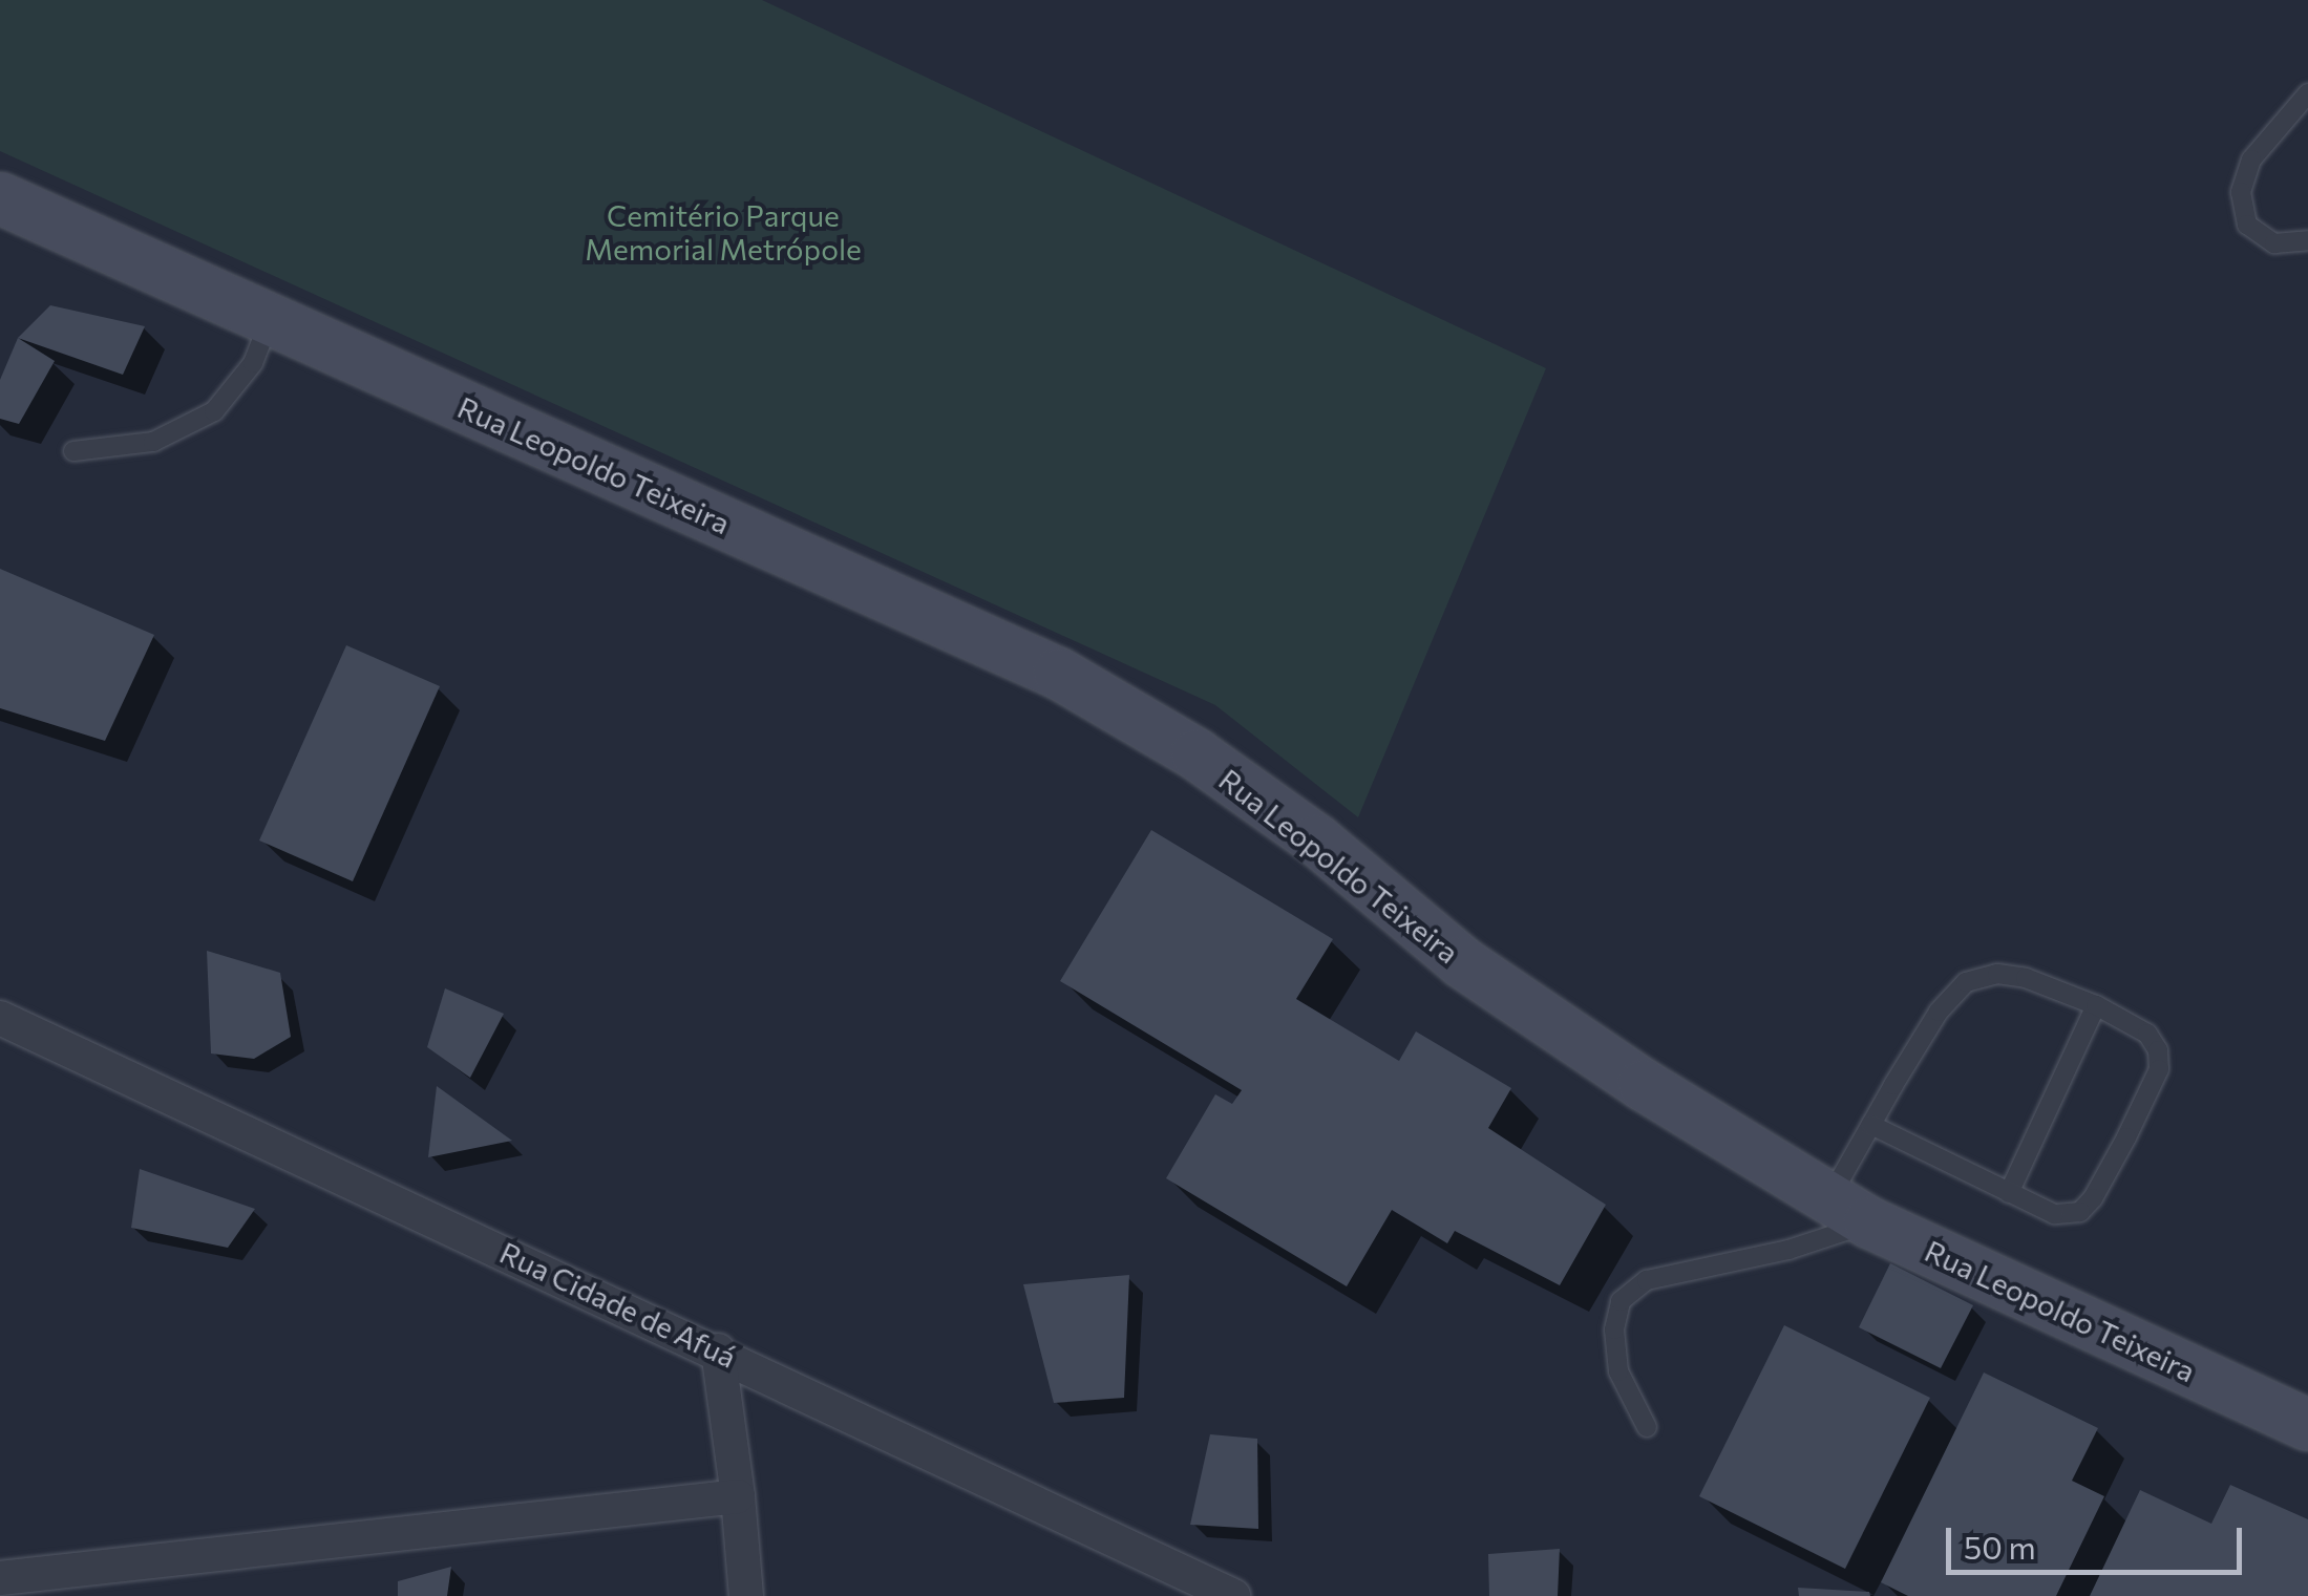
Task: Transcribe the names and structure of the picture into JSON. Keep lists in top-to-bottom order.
{
  "streets": {
    "main road": ["Rua Leopoldo Teixeira"],
    "street": ["Rua Cidade de Afuá"]
  },
  "parks": ["Cemitério Parque Memorial Metrópole"],
  "scale_bar": "50 m"
}
